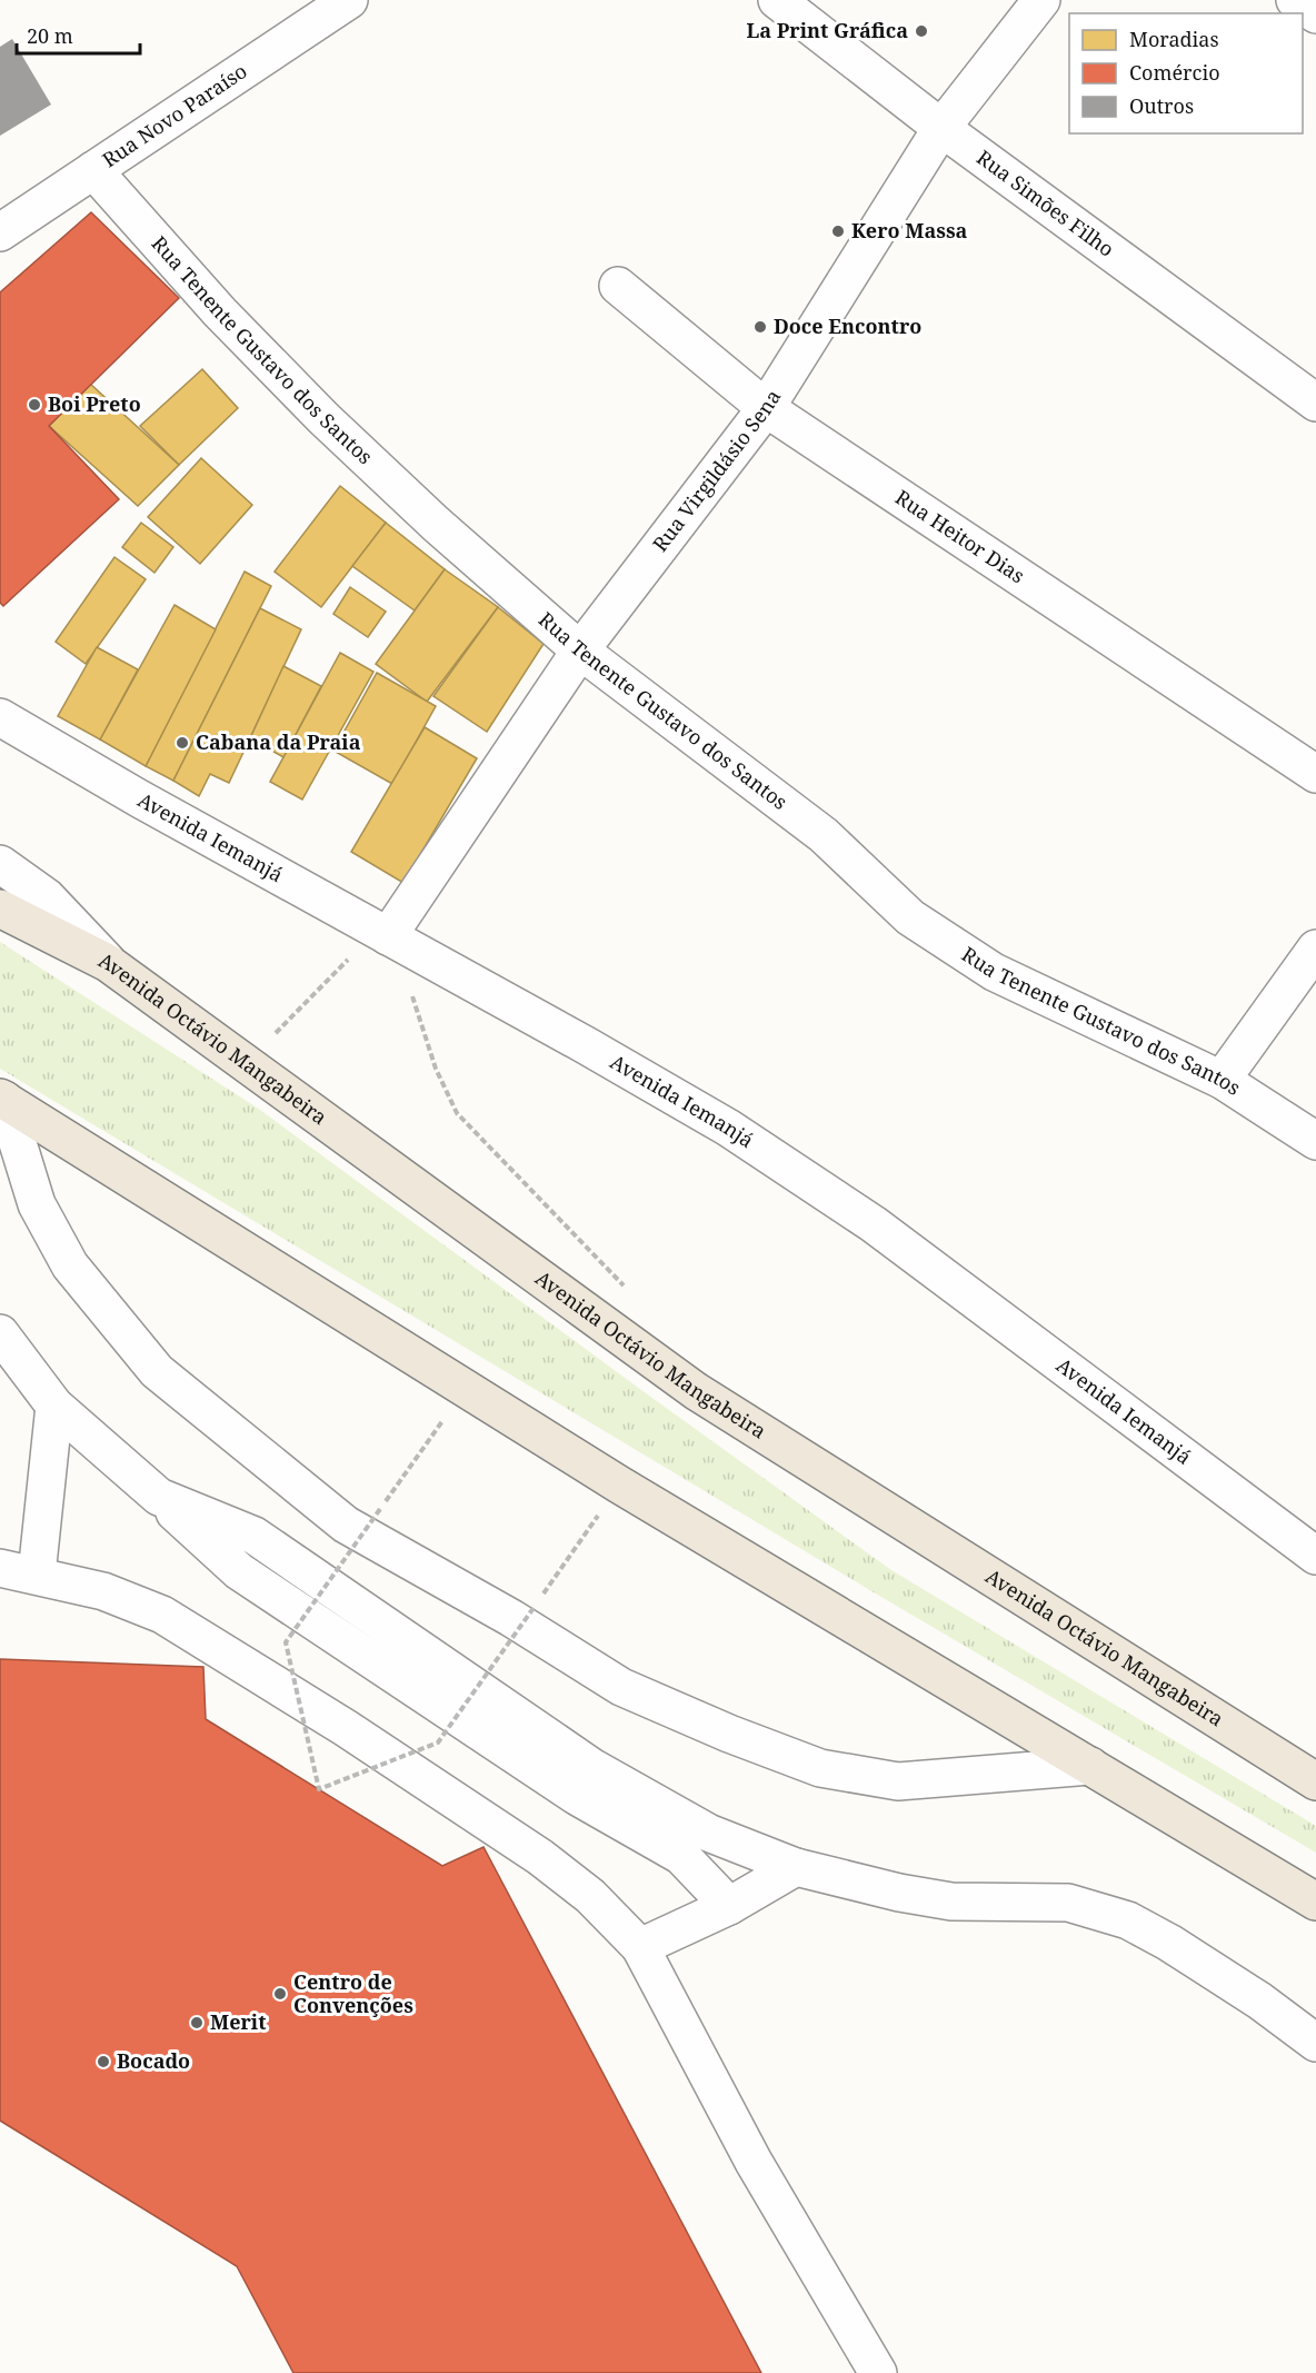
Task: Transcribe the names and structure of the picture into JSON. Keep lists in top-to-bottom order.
{
  "streets": {
    "main road": ["Avenida Octávio Mangabeira"],
    "street": [
      "Rua Novo Paraíso",
      "Rua Simões Filho",
      "Rua Tenente Gustavo dos Santos",
      "Rua Virgildásio Sena",
      "Rua Heitor Dias",
      "Avenida Iemanjá"
    ]
  },
  "crossings": [
    ["Rua Novo Paraíso", "Rua Tenente Gustavo dos Santos"],
    ["Rua Simões Filho", "Rua Virgildásio Sena"],
    ["Rua Tenente Gustavo dos Santos", "Rua Virgildásio Sena"],
    ["Rua Virgildásio Sena", "Rua Heitor Dias"],
    ["Rua Virgildásio Sena", "Avenida Iemanjá"]
  ],
  "places": [
    "La Print Gráfica",
    "Kero Massa",
    "Doce Encontro",
    "Boi Preto",
    "Cabana da Praia",
    "Centro de Convenções",
    "Merit",
    "Bocado"
  ],
  "legend": ["Moradias", "Comércio", "Outros"],
  "scale_bar": "20 m"
}
